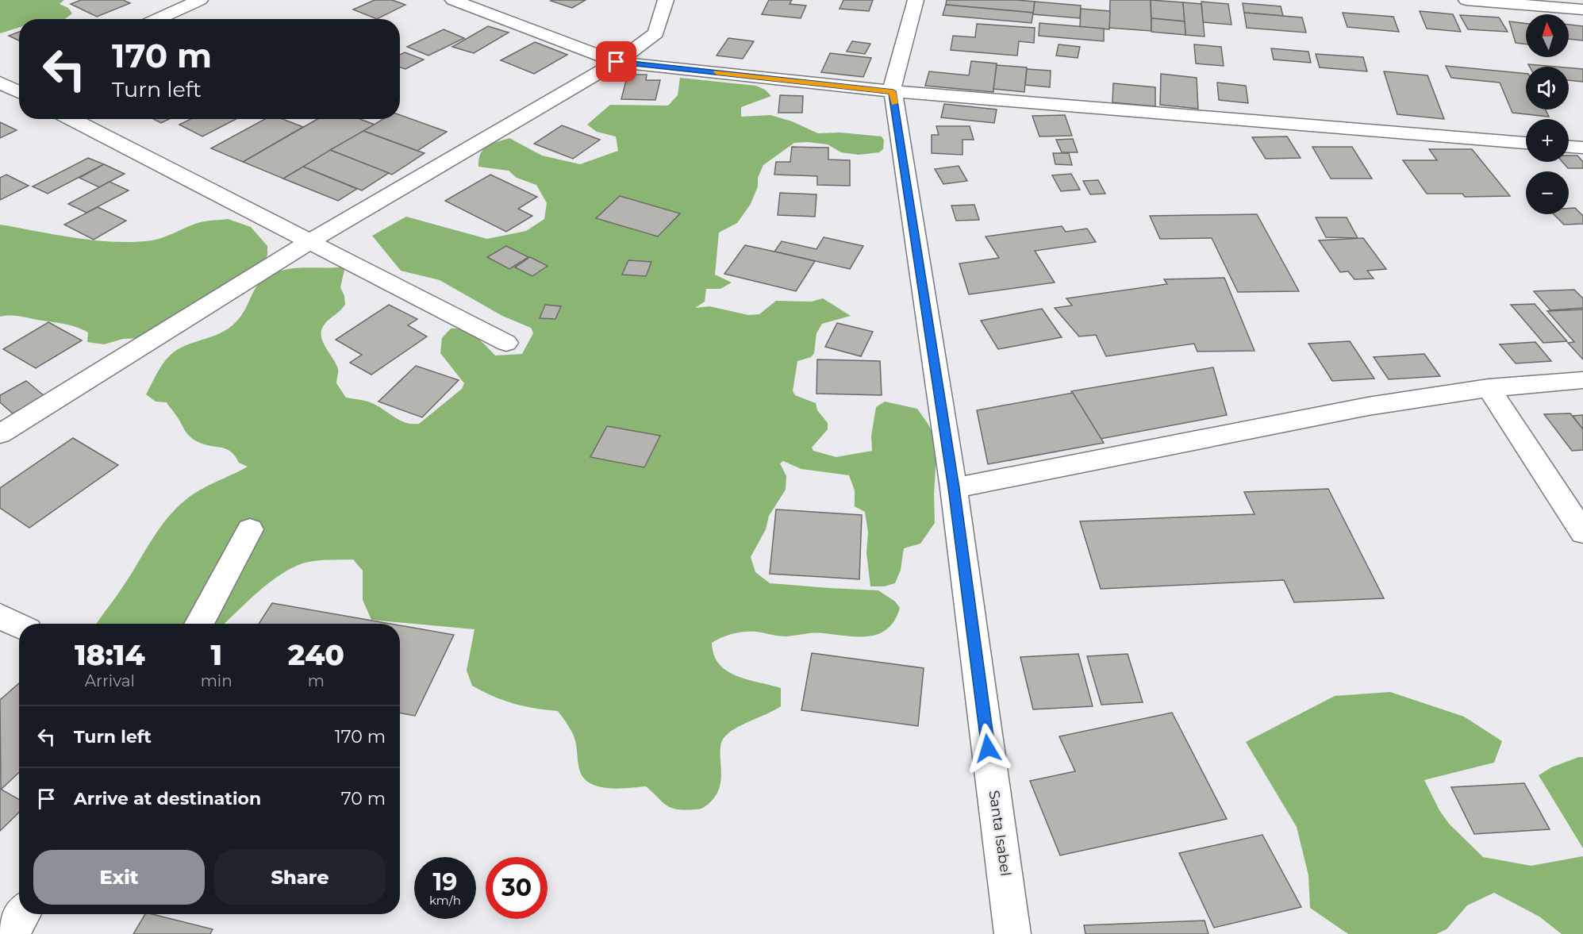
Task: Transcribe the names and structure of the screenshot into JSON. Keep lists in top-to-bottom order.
{
  "streets": {
    "street": ["Santa Isabel"]
  },
  "north": "top",
  "page": {
    "map_buttons": ["+", "−"],
    "turn": ["170 m", "Turn left"],
    "eta": [
      "18:14",
      "Arrival",
      "1",
      "min",
      "240",
      "m"
    ],
    "list": [
      {
        "name": "Turn left",
        "value": "170 m"
      },
      {
        "name": "Arrive at destination",
        "value": "70 m"
      }
    ],
    "buttons": ["Exit", "Share"],
    "speed": "19 km/h",
    "limit": "30"
  }
}
